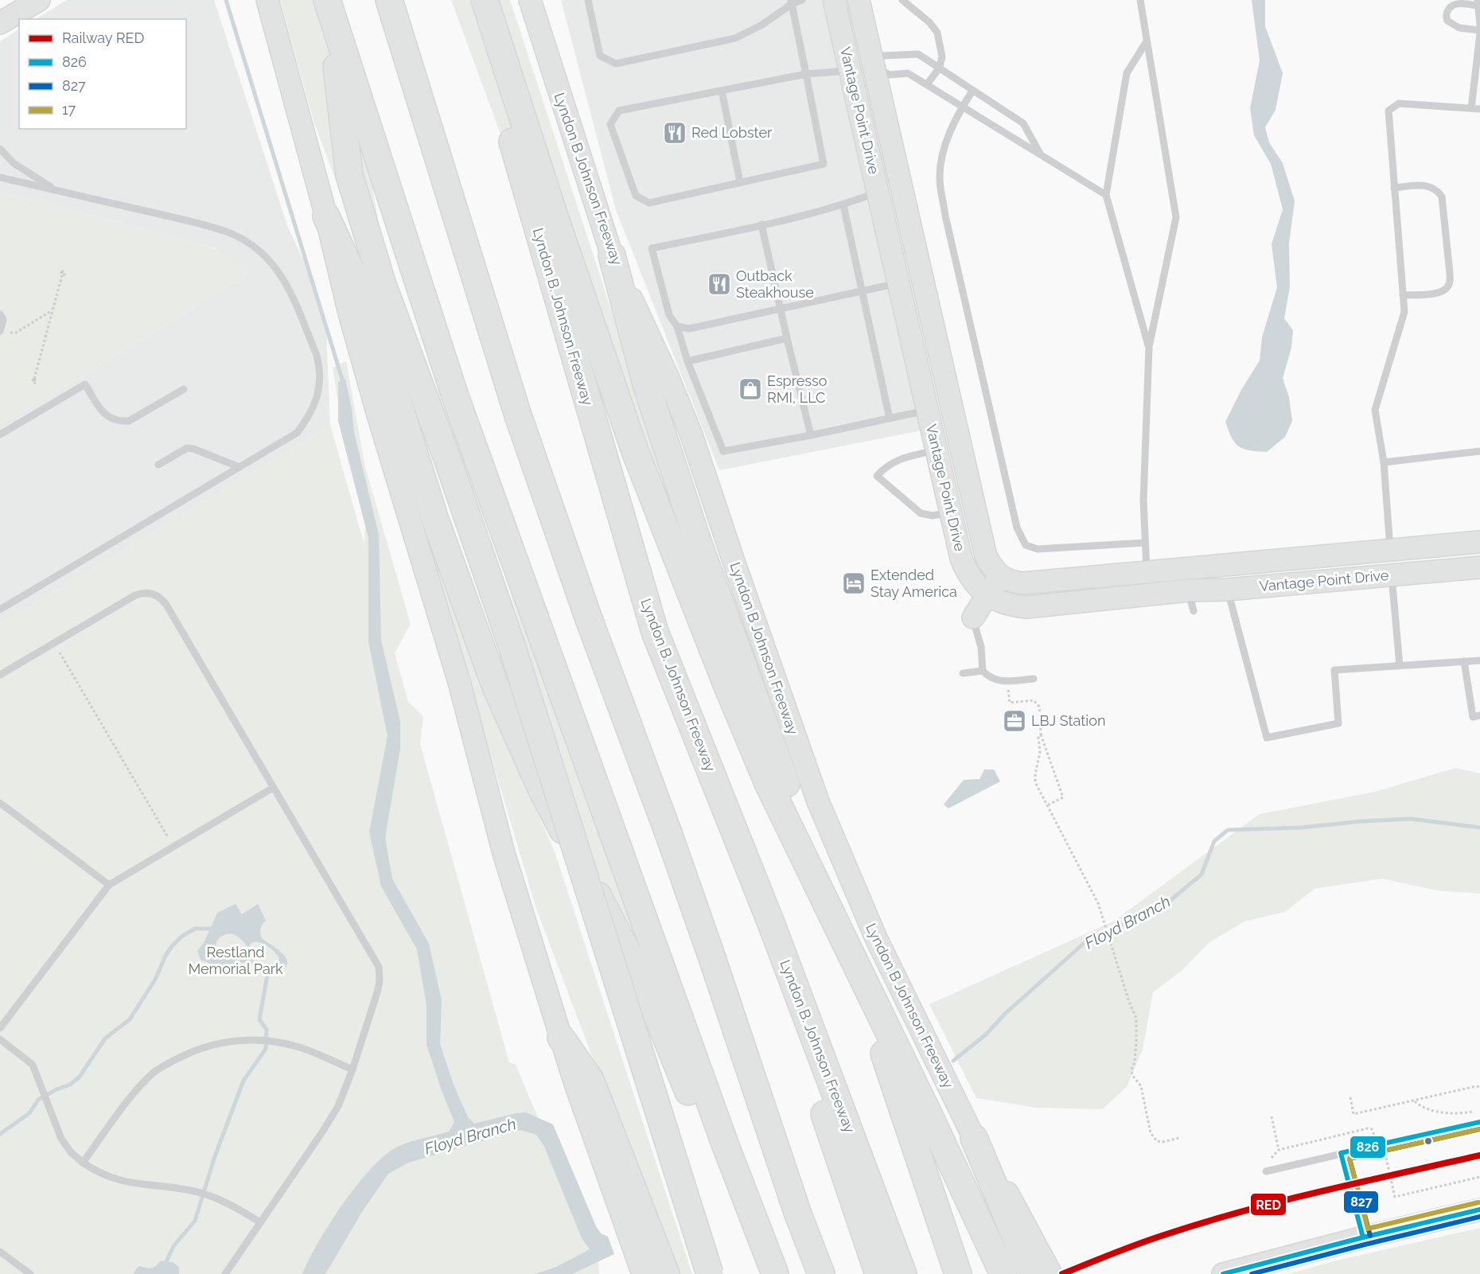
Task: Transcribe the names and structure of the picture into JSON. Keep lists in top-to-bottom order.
{
  "streets": {
    "highway": ["Lyndon B. Johnson Freeway"],
    "main road": ["Vantage Point Drive", "Lyndon B Johnson Freeway"]
  },
  "water": ["Floyd Branch"],
  "parks": ["Restland Memorial Park"],
  "places": {
    "restaurant": ["Red Lobster", "Outback Steakhouse"],
    "shop": ["Espresso RMI, LLC"],
    "hotel": ["Extended Stay America"],
    "office": ["LBJ Station"]
  },
  "lines": [
    "transit line 826",
    "transit line 827",
    "transit line 17",
    "rail line RED"
  ],
  "legend": [
    "Railway RED",
    "826",
    "827",
    "17"
  ]
}
